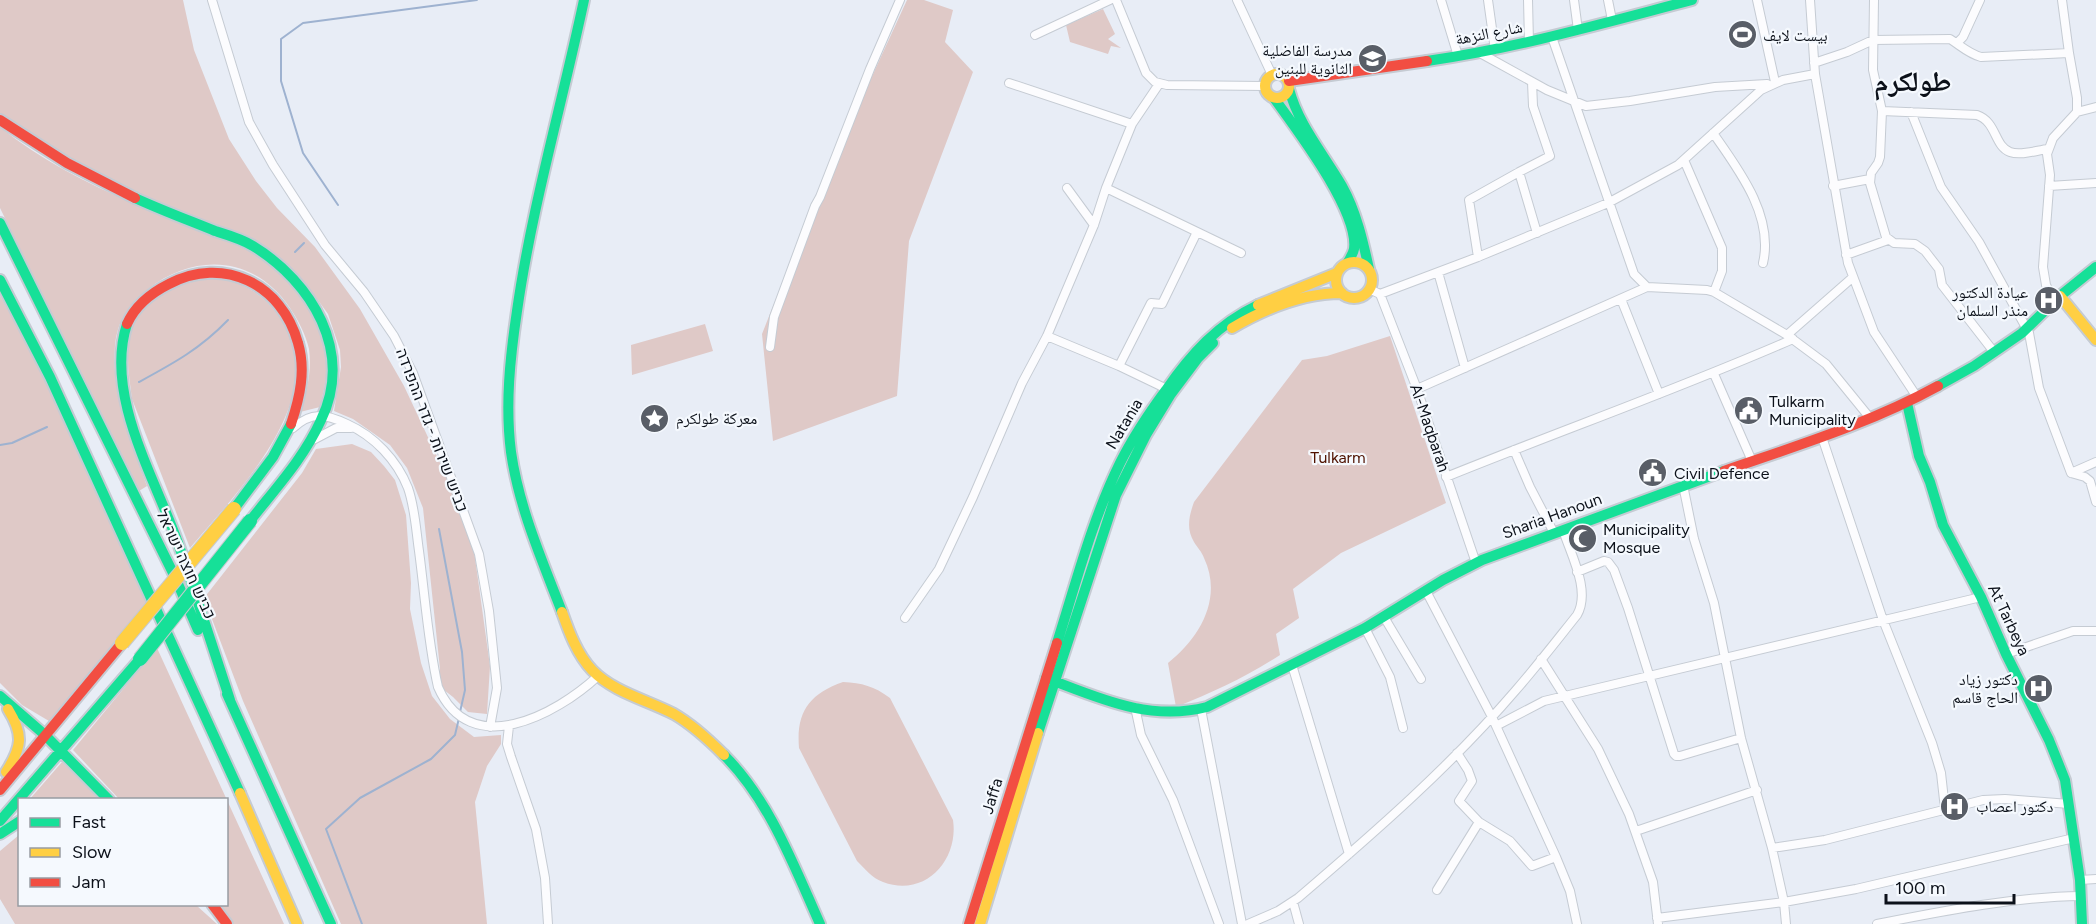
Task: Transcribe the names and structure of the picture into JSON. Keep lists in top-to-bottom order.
{
  "streets": {
    "main road": [
      "شارع النزهة",
      "Natania",
      "Sharia Hanoun",
      "כביש חוצה ישראל",
      "At Tarbeya",
      "Jaffa"
    ],
    "street": ["Al-Maqbarah", "כביש שירות - גדר ההפרדה"]
  },
  "crossings": [
    ["Natania", "Al-Maqbarah"],
    ["Natania", "Sharia Hanoun"],
    ["Natania", "Jaffa"],
    ["Al-Maqbarah", "Sharia Hanoun"],
    ["Sharia Hanoun", "At Tarbeya"],
    ["Sharia Hanoun", "Jaffa"]
  ],
  "districts": ["طولكرم"],
  "parks": ["Tulkarm"],
  "places": {
    "sports": ["بيست لايف"],
    "school or university": ["مدرسة الفاضلية الثانوية للبنين"],
    "hospital": ["عيادة الدكتور منذر السلمان", "دكتور زياد الحاج قاسم", "دكتور اعصاب"],
    "public building": ["Tulkarm Municipality", "Civil Defence"],
    "place": ["معركة طولكرم"],
    "mosque": ["Municipality Mosque"]
  },
  "legend": ["Fast", "Slow", "Jam"],
  "scale_bar": "100 m"
}
